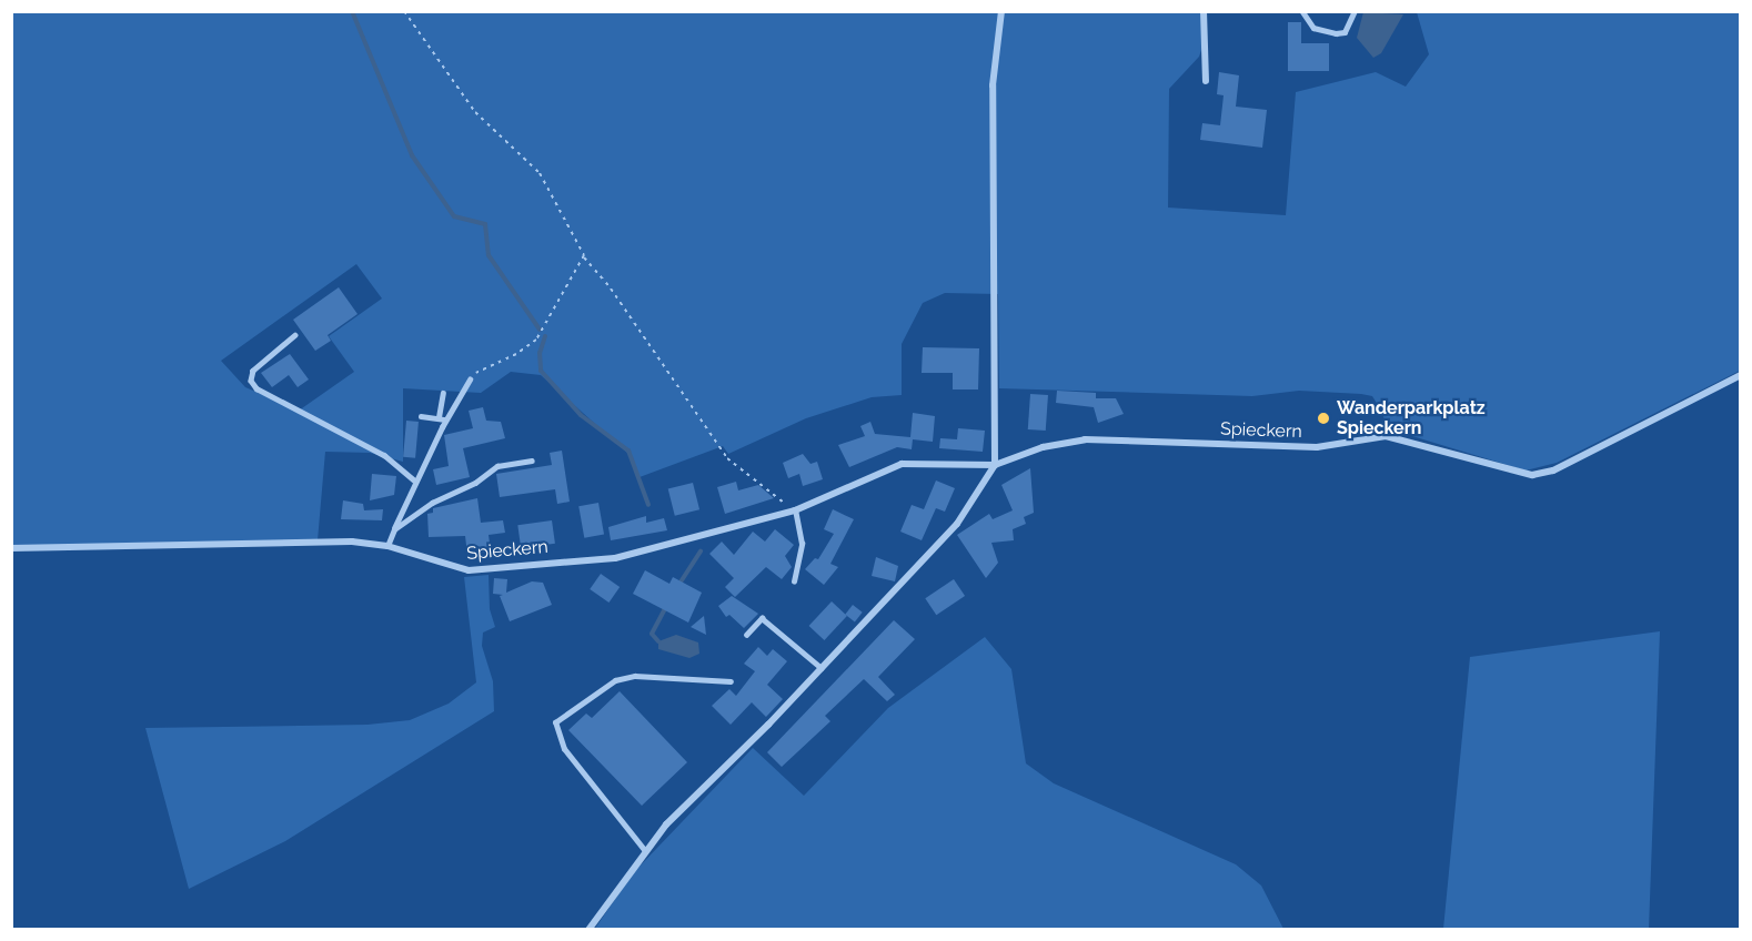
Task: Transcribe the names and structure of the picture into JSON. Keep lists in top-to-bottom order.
{
  "streets": {
    "street": ["Spieckern"]
  },
  "places": ["Wanderparkplatz Spieckern"]
}
